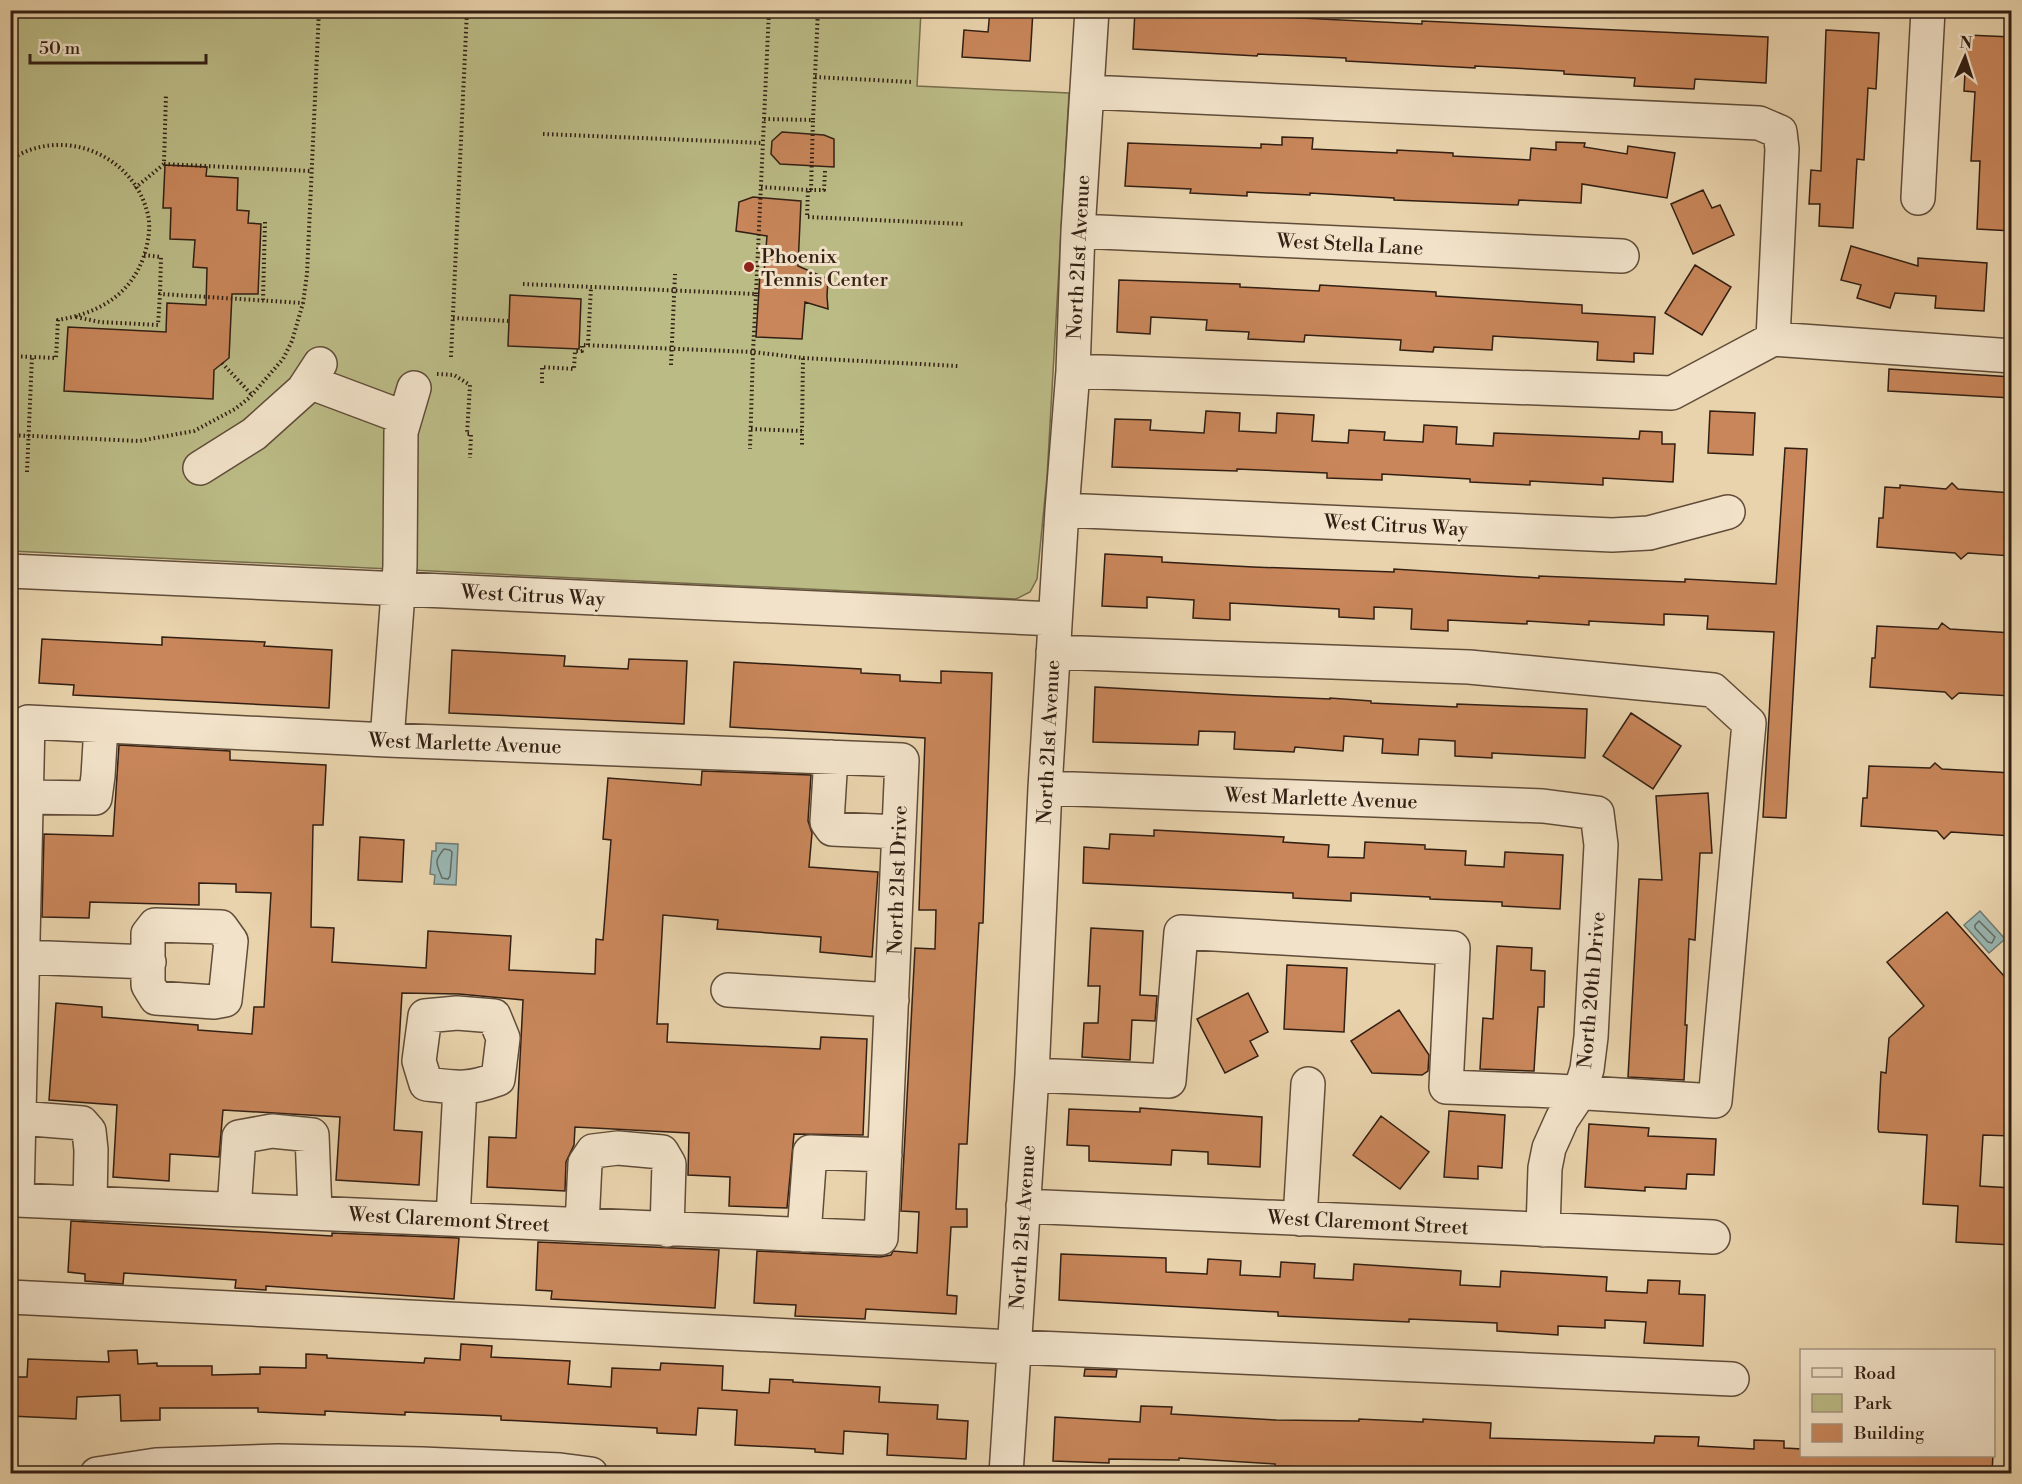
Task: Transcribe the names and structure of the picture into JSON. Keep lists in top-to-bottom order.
{
  "streets": {
    "street": [
      "West Stella Lane",
      "North 21st Avenue",
      "West Citrus Way",
      "West Marlette Avenue",
      "North 21st Drive",
      "North 20th Drive",
      "West Claremont Street"
    ]
  },
  "crossings": [
    ["West Stella Lane", "North 21st Avenue"],
    ["North 21st Avenue", "West Citrus Way"],
    ["North 21st Avenue", "West Marlette Avenue"],
    ["North 21st Avenue", "West Claremont Street"],
    ["West Marlette Avenue", "North 21st Drive"],
    ["West Marlette Avenue", "North 20th Drive"],
    ["North 21st Drive", "West Claremont Street"],
    ["North 20th Drive", "West Claremont Street"]
  ],
  "places": ["Phoenix Tennis Center"],
  "legend": ["Road", "Park", "Building"],
  "scale_bar": "50 m",
  "north": "top"
}
